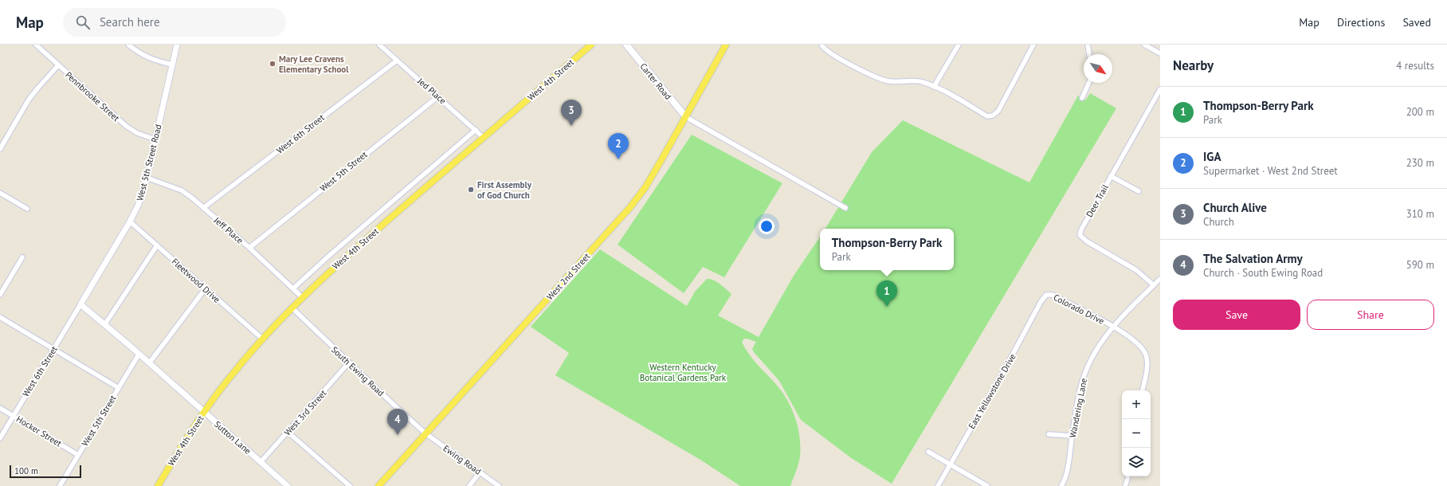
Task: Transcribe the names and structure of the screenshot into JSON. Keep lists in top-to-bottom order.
{
  "streets": {
    "main road": ["West 4th Street", "Carter Road", "West 2nd Street"],
    "street": [
      "Jed Place",
      "Pennbrooke Street",
      "West 6th Street",
      "West 5th Street Road",
      "West 5th Street",
      "Deer Trail",
      "Jeff Place",
      "Fleetwood Drive",
      "Colorado Drive",
      "South Ewing Road",
      "East Yellowstone Drive",
      "Wandering Lane",
      "West 3rd Street",
      "Hocker Street",
      "Sutton Lane",
      "Ewing Road"
    ]
  },
  "crossings": [
    ["West 4th Street", "Jed Place"],
    ["West 4th Street", "Jeff Place"],
    ["West 4th Street", "Fleetwood Drive"],
    ["West 4th Street", "South Ewing Road"],
    ["West 4th Street", "Sutton Lane"],
    ["Carter Road", "West 2nd Street"],
    ["Jed Place", "West 6th Street"],
    ["Jed Place", "West 5th Street"],
    ["Pennbrooke Street", "West 5th Street Road"],
    ["West 6th Street", "West 5th Street Road"],
    ["West 6th Street", "Jeff Place"],
    ["West 6th Street", "Hocker Street"],
    ["West 5th Street Road", "Jeff Place"],
    ["West 5th Street Road", "Fleetwood Drive"],
    ["West 5th Street", "Jeff Place"],
    ["West 5th Street", "Hocker Street"],
    ["West 5th Street", "Sutton Lane"],
    ["Deer Trail", "Wandering Lane"],
    ["West 2nd Street", "South Ewing Road"],
    ["West 2nd Street", "Ewing Road"],
    ["Colorado Drive", "East Yellowstone Drive"],
    ["Colorado Drive", "Wandering Lane"],
    ["South Ewing Road", "West 3rd Street"],
    ["South Ewing Road", "Ewing Road"],
    ["West 3rd Street", "Sutton Lane"]
  ],
  "parks": ["Western Kentucky Botanical Gardens Park"],
  "places": ["Mary Lee Cravens Elementary School", "First Assembly of God Church"],
  "scale_bar": "100 m",
  "north": "bottom right",
  "page": {
    "header": "Map",
    "search": "Search here",
    "nav": ["Map", "Directions", "Saved"],
    "heading": ["Nearby", "4 results"],
    "list": [
      {
        "mark": "1",
        "name": "Thompson-Berry Park",
        "note": "Park",
        "value": "200 m"
      },
      {
        "mark": "2",
        "name": "IGA",
        "note": "Supermarket · West 2nd Street",
        "value": "230 m"
      },
      {
        "mark": "3",
        "name": "Church Alive",
        "note": "Church",
        "value": "310 m"
      },
      {
        "mark": "4",
        "name": "The Salvation Army",
        "note": "Church · South Ewing Road",
        "value": "590 m"
      }
    ],
    "pins": [
      "3",
      "2",
      "1",
      "4"
    ],
    "popup": ["Thompson-Berry Park", "Park"],
    "buttons": ["Save", "Share"],
    "map_buttons": ["+", "−"],
    "scale": "100 m"
  }
}
